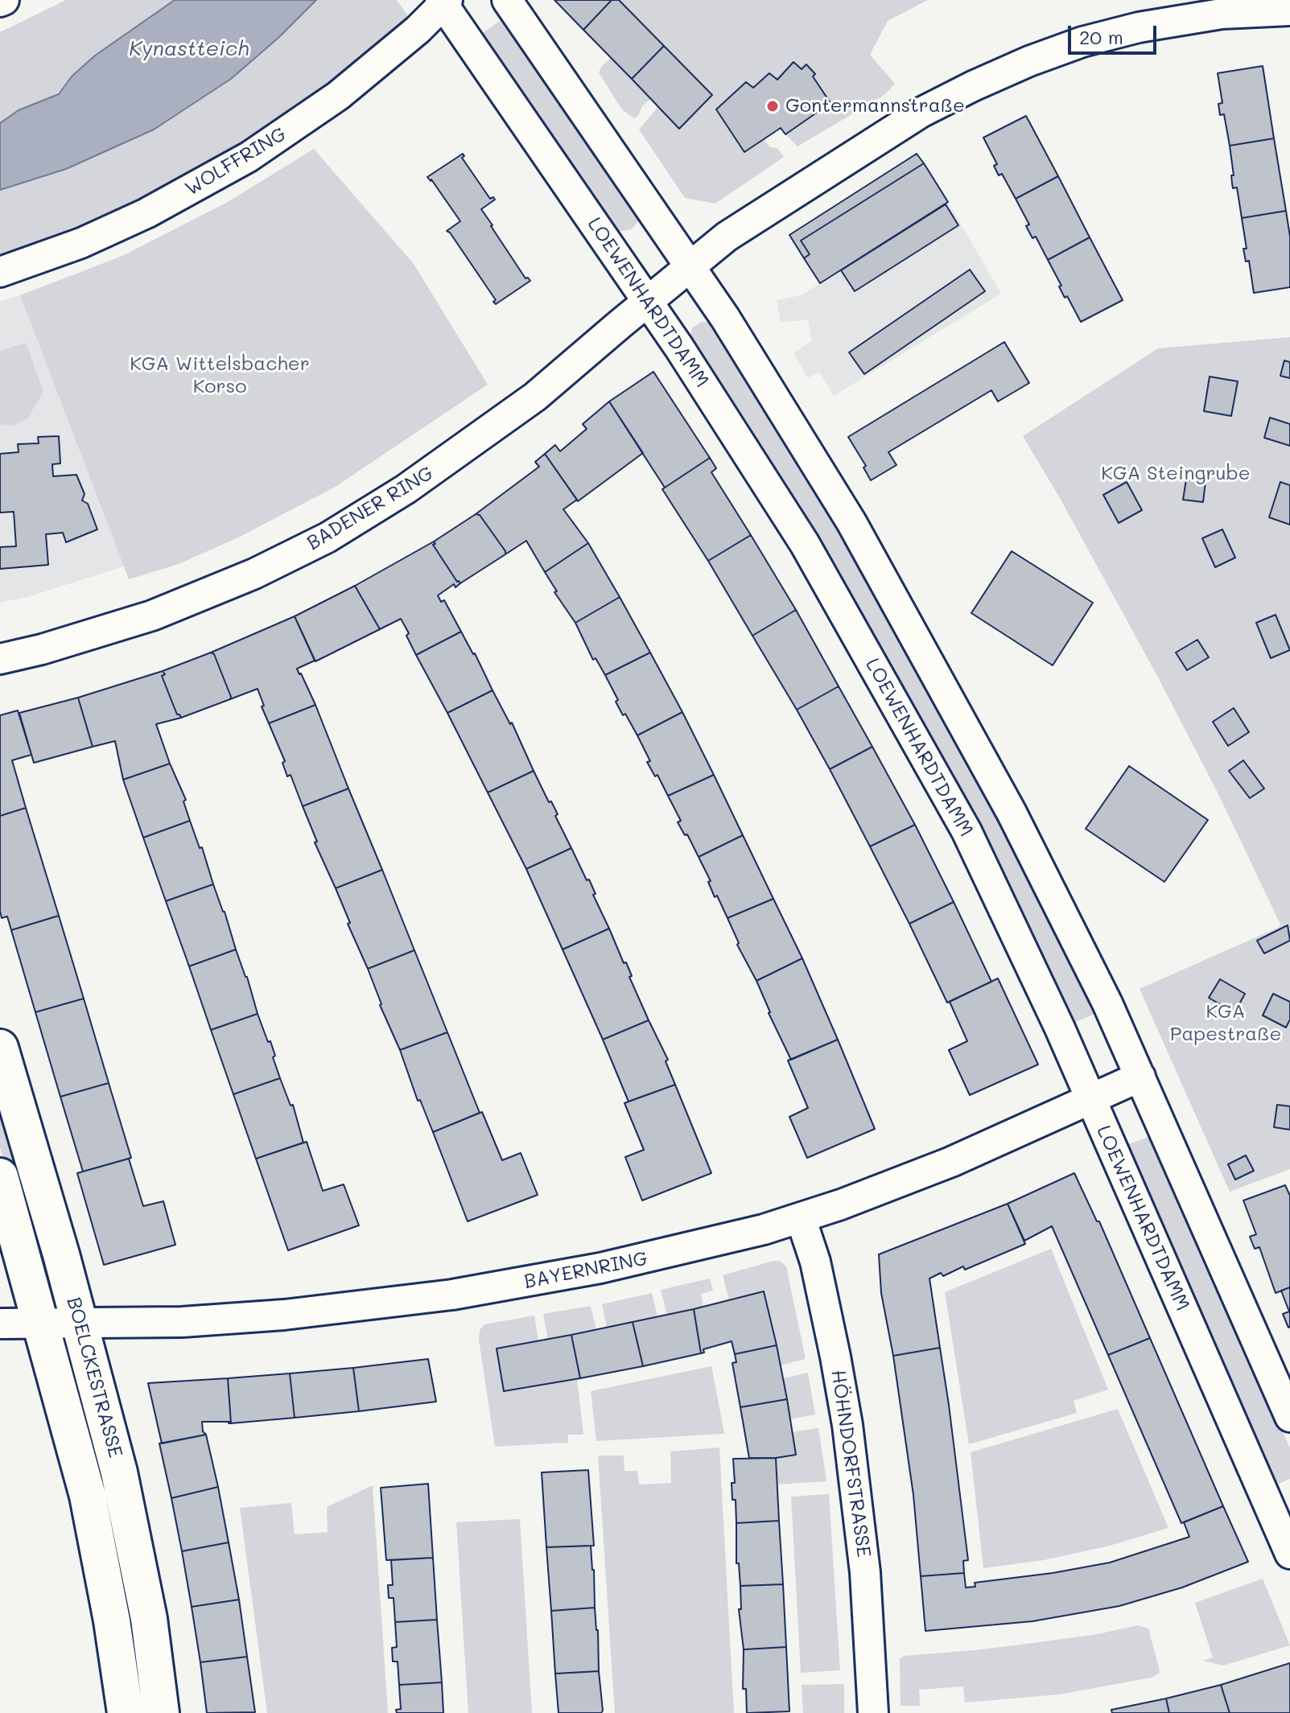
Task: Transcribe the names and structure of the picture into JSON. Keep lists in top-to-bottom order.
{
  "streets": {
    "main road": ["BOELCKESTRASSE"],
    "street": [
      "WOLFFRING",
      "LOEWENHARDTDAMM",
      "BADENER RING",
      "BAYERNRING",
      "HÖHNDORFSTRASSE"
    ]
  },
  "crossings": [
    ["WOLFFRING", "LOEWENHARDTDAMM"],
    ["LOEWENHARDTDAMM", "BADENER RING"],
    ["LOEWENHARDTDAMM", "BAYERNRING"],
    ["BAYERNRING", "BOELCKESTRASSE"],
    ["BAYERNRING", "HÖHNDORFSTRASSE"]
  ],
  "water": ["Kynastteich"],
  "parks": ["KGA Wittelsbacher Korso", "KGA Steingrube", "KGA Papestraße"],
  "places": ["Gontermannstraße"],
  "scale_bar": "20 m"
}
